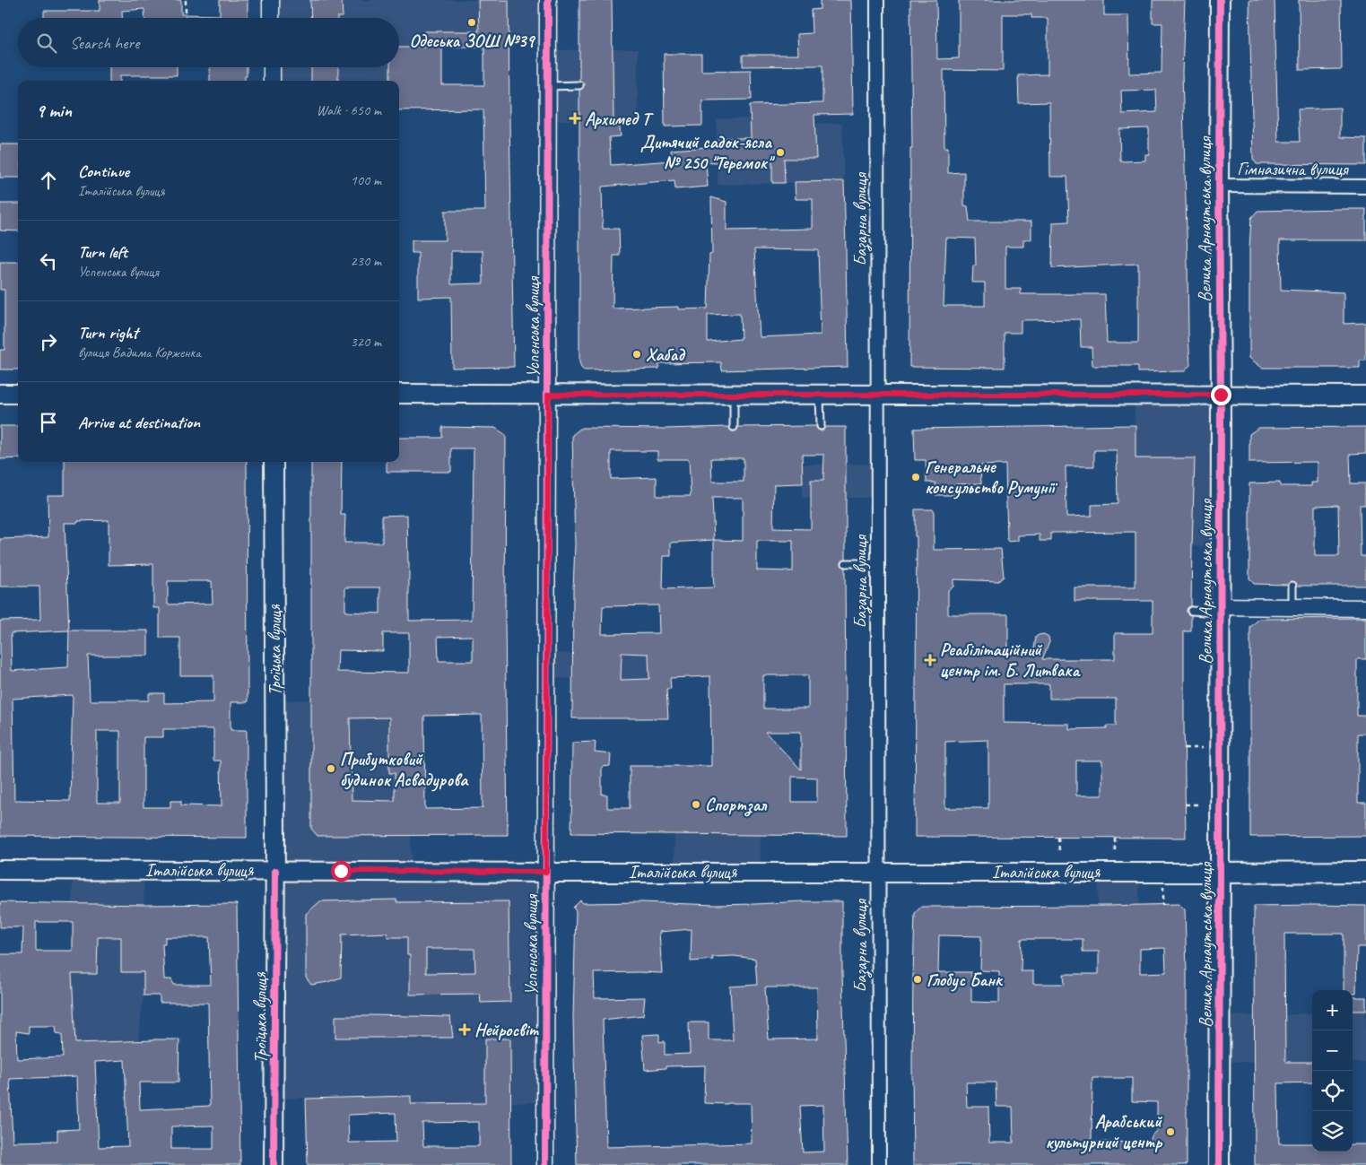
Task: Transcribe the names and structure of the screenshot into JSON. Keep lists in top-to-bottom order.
{
  "streets": {
    "main road": ["Велика Арнаутська вулиця", "Троїцька вулиця", "Італійська вулиця"],
    "street": ["Гімназична вулиця", "Базарна вулиця", "Успенська вулиця"]
  },
  "crossings": [
    ["Гімназична вулиця", "Велика Арнаутська вулиця"],
    ["Базарна вулиця", "Італійська вулиця"],
    ["Велика Арнаутська вулиця", "Італійська вулиця"],
    ["Успенська вулиця", "Італійська вулиця"],
    ["Троїцька вулиця", "Італійська вулиця"]
  ],
  "places": {
    "other": [
      "Одеська ЗОШ №39",
      "Дитячий садок-ясла № 250 \"Теремок\"",
      "Хабад",
      "Генеральне консульство Румунії",
      "Прибутковий будинок Асвадурова",
      "Спортзал",
      "Глобус Банк",
      "Арабський культурний центр"
    ],
    "health": ["Архимед Т", "Реабілітаційний центр ім. Б. Литвака", "Нейросвіт"]
  },
  "page": {
    "search": "Search here",
    "heading": ["9 min", "Walk · 650 m"],
    "list": [
      ["Continue", "Італійська вулиця", "100 m"],
      ["Turn left", "Успенська вулиця", "230 m"],
      ["Turn right", "вулиця Вадима Корженка", "320 m"],
      "Arrive at destination"
    ],
    "map_buttons": ["+", "−"]
  }
}
